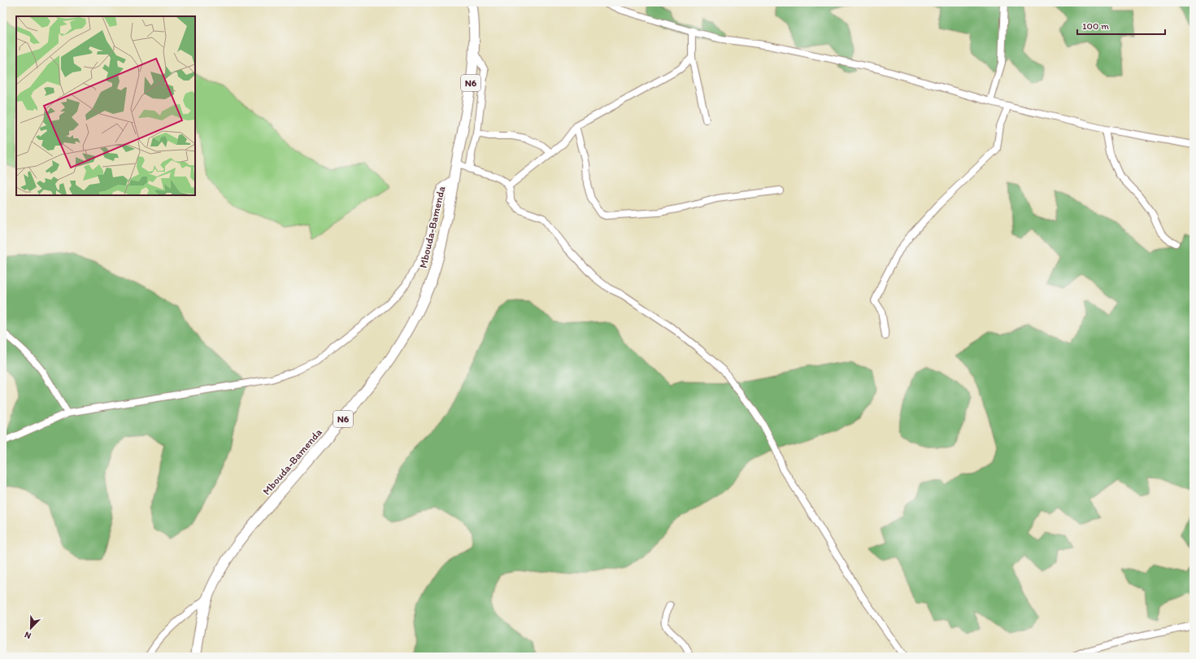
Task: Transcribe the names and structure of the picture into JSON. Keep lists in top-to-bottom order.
{
  "streets": {
    "highway": ["N6", "Mbouda-Bamenda"]
  },
  "scale_bar": "100 m",
  "north": "bottom left"
}
